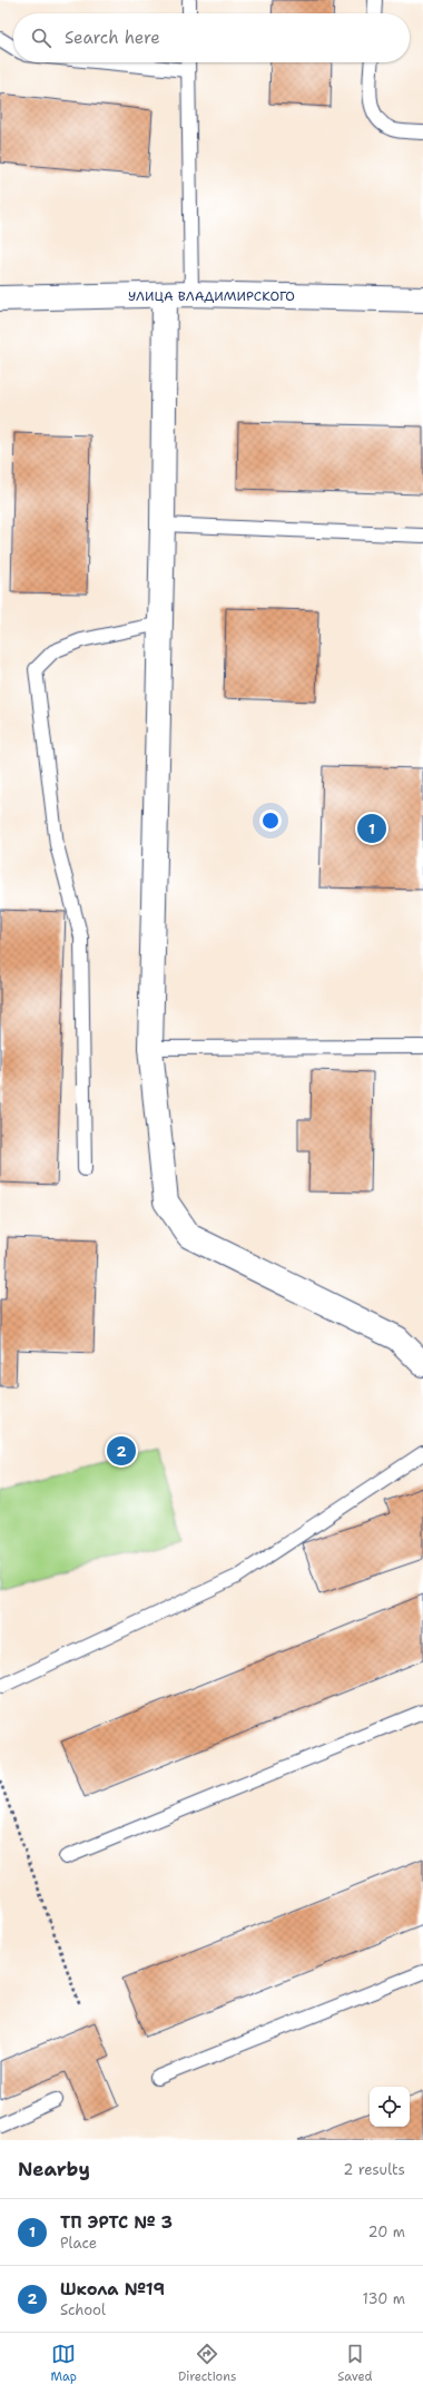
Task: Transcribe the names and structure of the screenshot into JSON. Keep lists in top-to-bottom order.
{
  "streets": {
    "street": ["УЛИЦА ВЛАДИМИРСКОГО"]
  },
  "page": {
    "search": "Search here",
    "pins": ["1", "2"],
    "heading": ["Nearby", "2 results"],
    "list": [
      {
        "mark": "1",
        "name": "ТП ЭРТС № 3",
        "note": "Place",
        "value": "20 m"
      },
      {
        "mark": "2",
        "name": "Школа №19",
        "note": "School",
        "value": "130 m"
      }
    ],
    "nav": ["Map", "Directions", "Saved"]
  }
}
